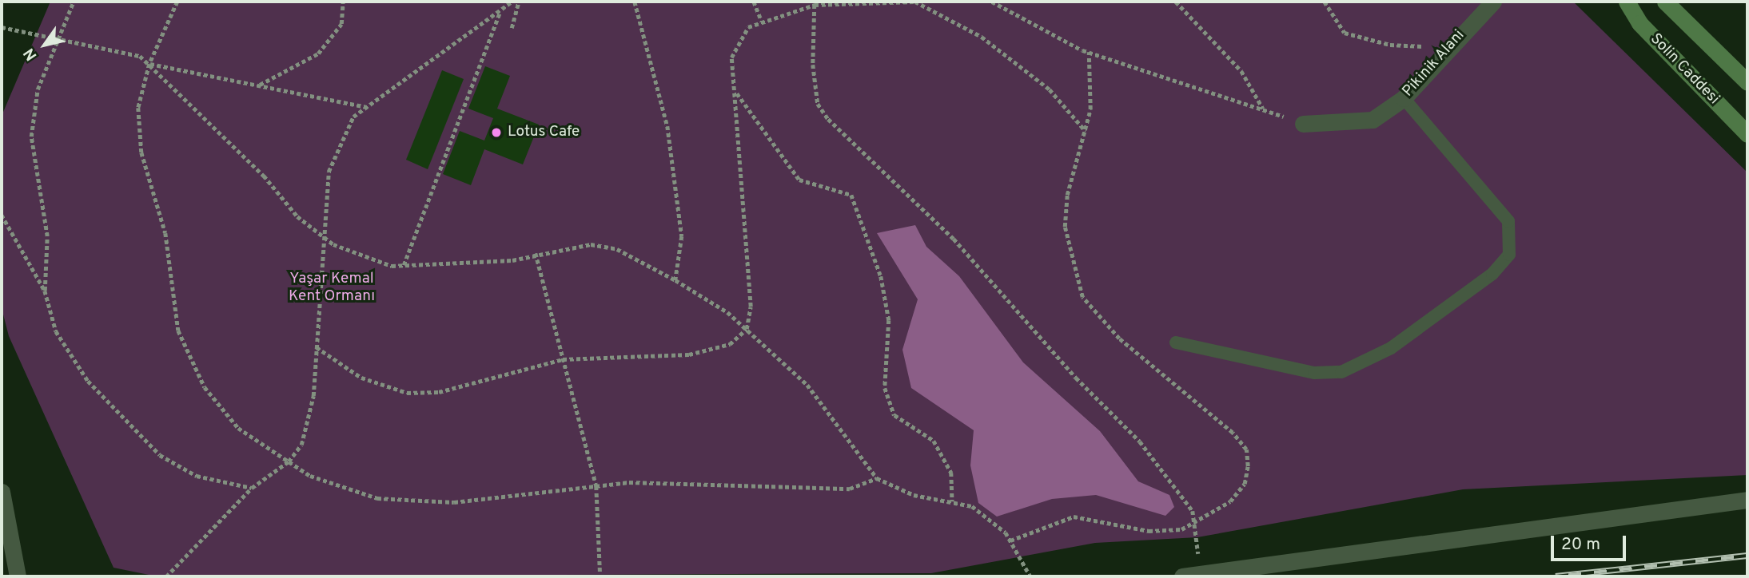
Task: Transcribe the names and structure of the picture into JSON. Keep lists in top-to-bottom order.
{
  "streets": {
    "street": ["Pikinik Alani", "Solin Caddesi"]
  },
  "parks": ["Yaşar Kemal Kent Ormanı"],
  "places": ["Lotus Cafe"],
  "scale_bar": "20 m",
  "north": "bottom left"
}
